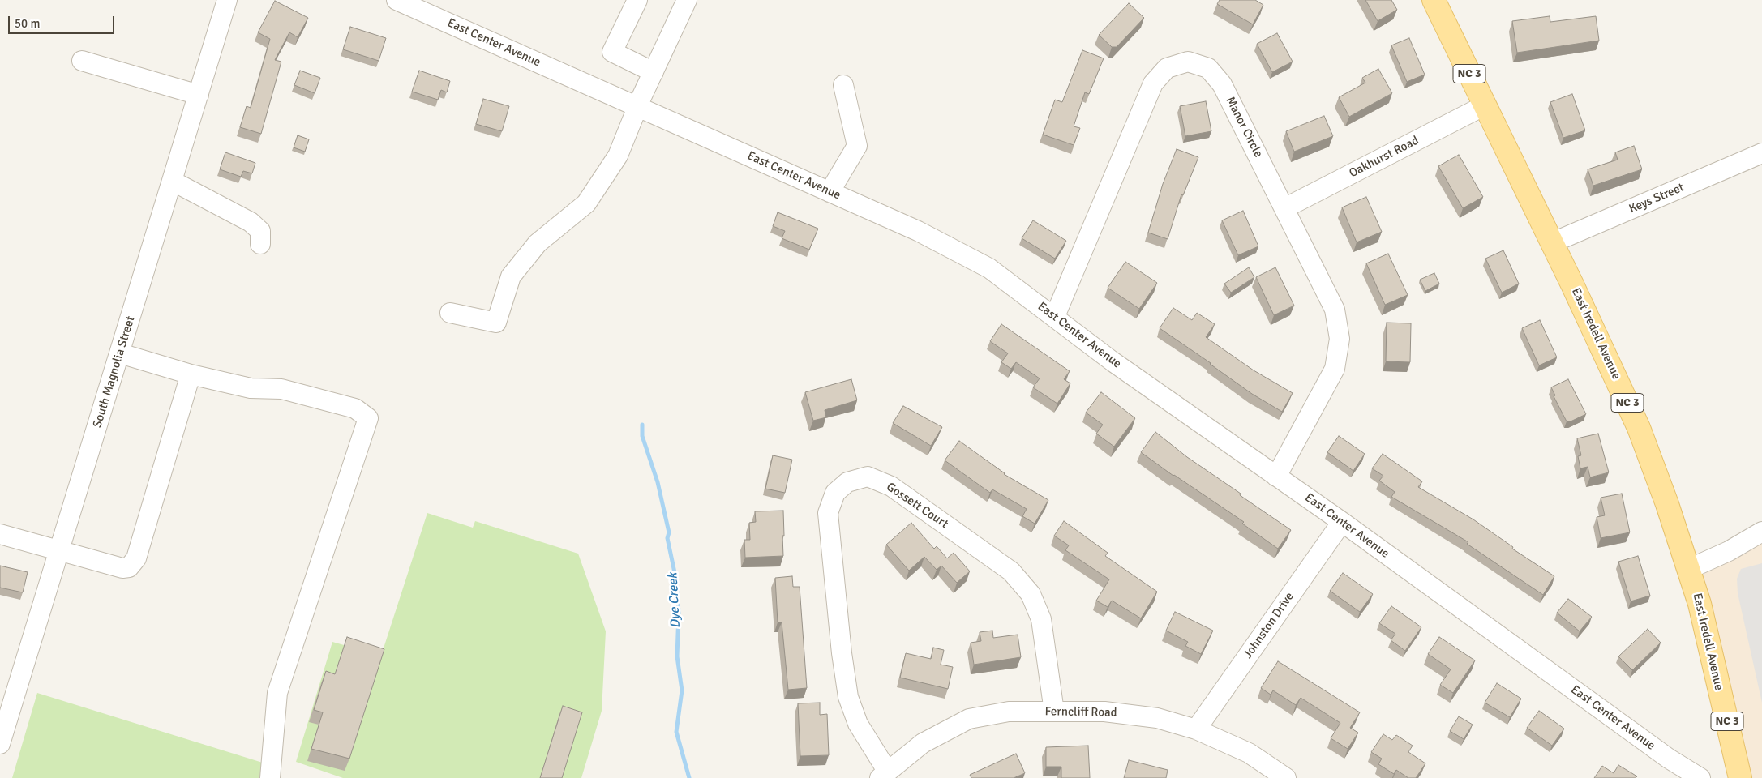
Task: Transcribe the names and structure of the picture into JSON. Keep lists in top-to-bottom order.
{
  "streets": {
    "main road": ["NC 3", "East Iredell Avenue"],
    "street": [
      "East Center Avenue",
      "Manor Circle",
      "Oakhurst Road",
      "Keys Street",
      "South Magnolia Street",
      "Gossett Court",
      "Johnston Drive",
      "Ferncliff Road"
    ]
  },
  "crossings": [
    ["East Center Avenue", "Manor Circle"],
    ["East Center Avenue", "Johnston Drive"],
    ["Manor Circle", "Oakhurst Road"],
    ["Oakhurst Road", "East Iredell Avenue"],
    ["Keys Street", "East Iredell Avenue"],
    ["Gossett Court", "Ferncliff Road"],
    ["Johnston Drive", "Ferncliff Road"]
  ],
  "water": ["Dye Creek"],
  "scale_bar": "50 m"
}
